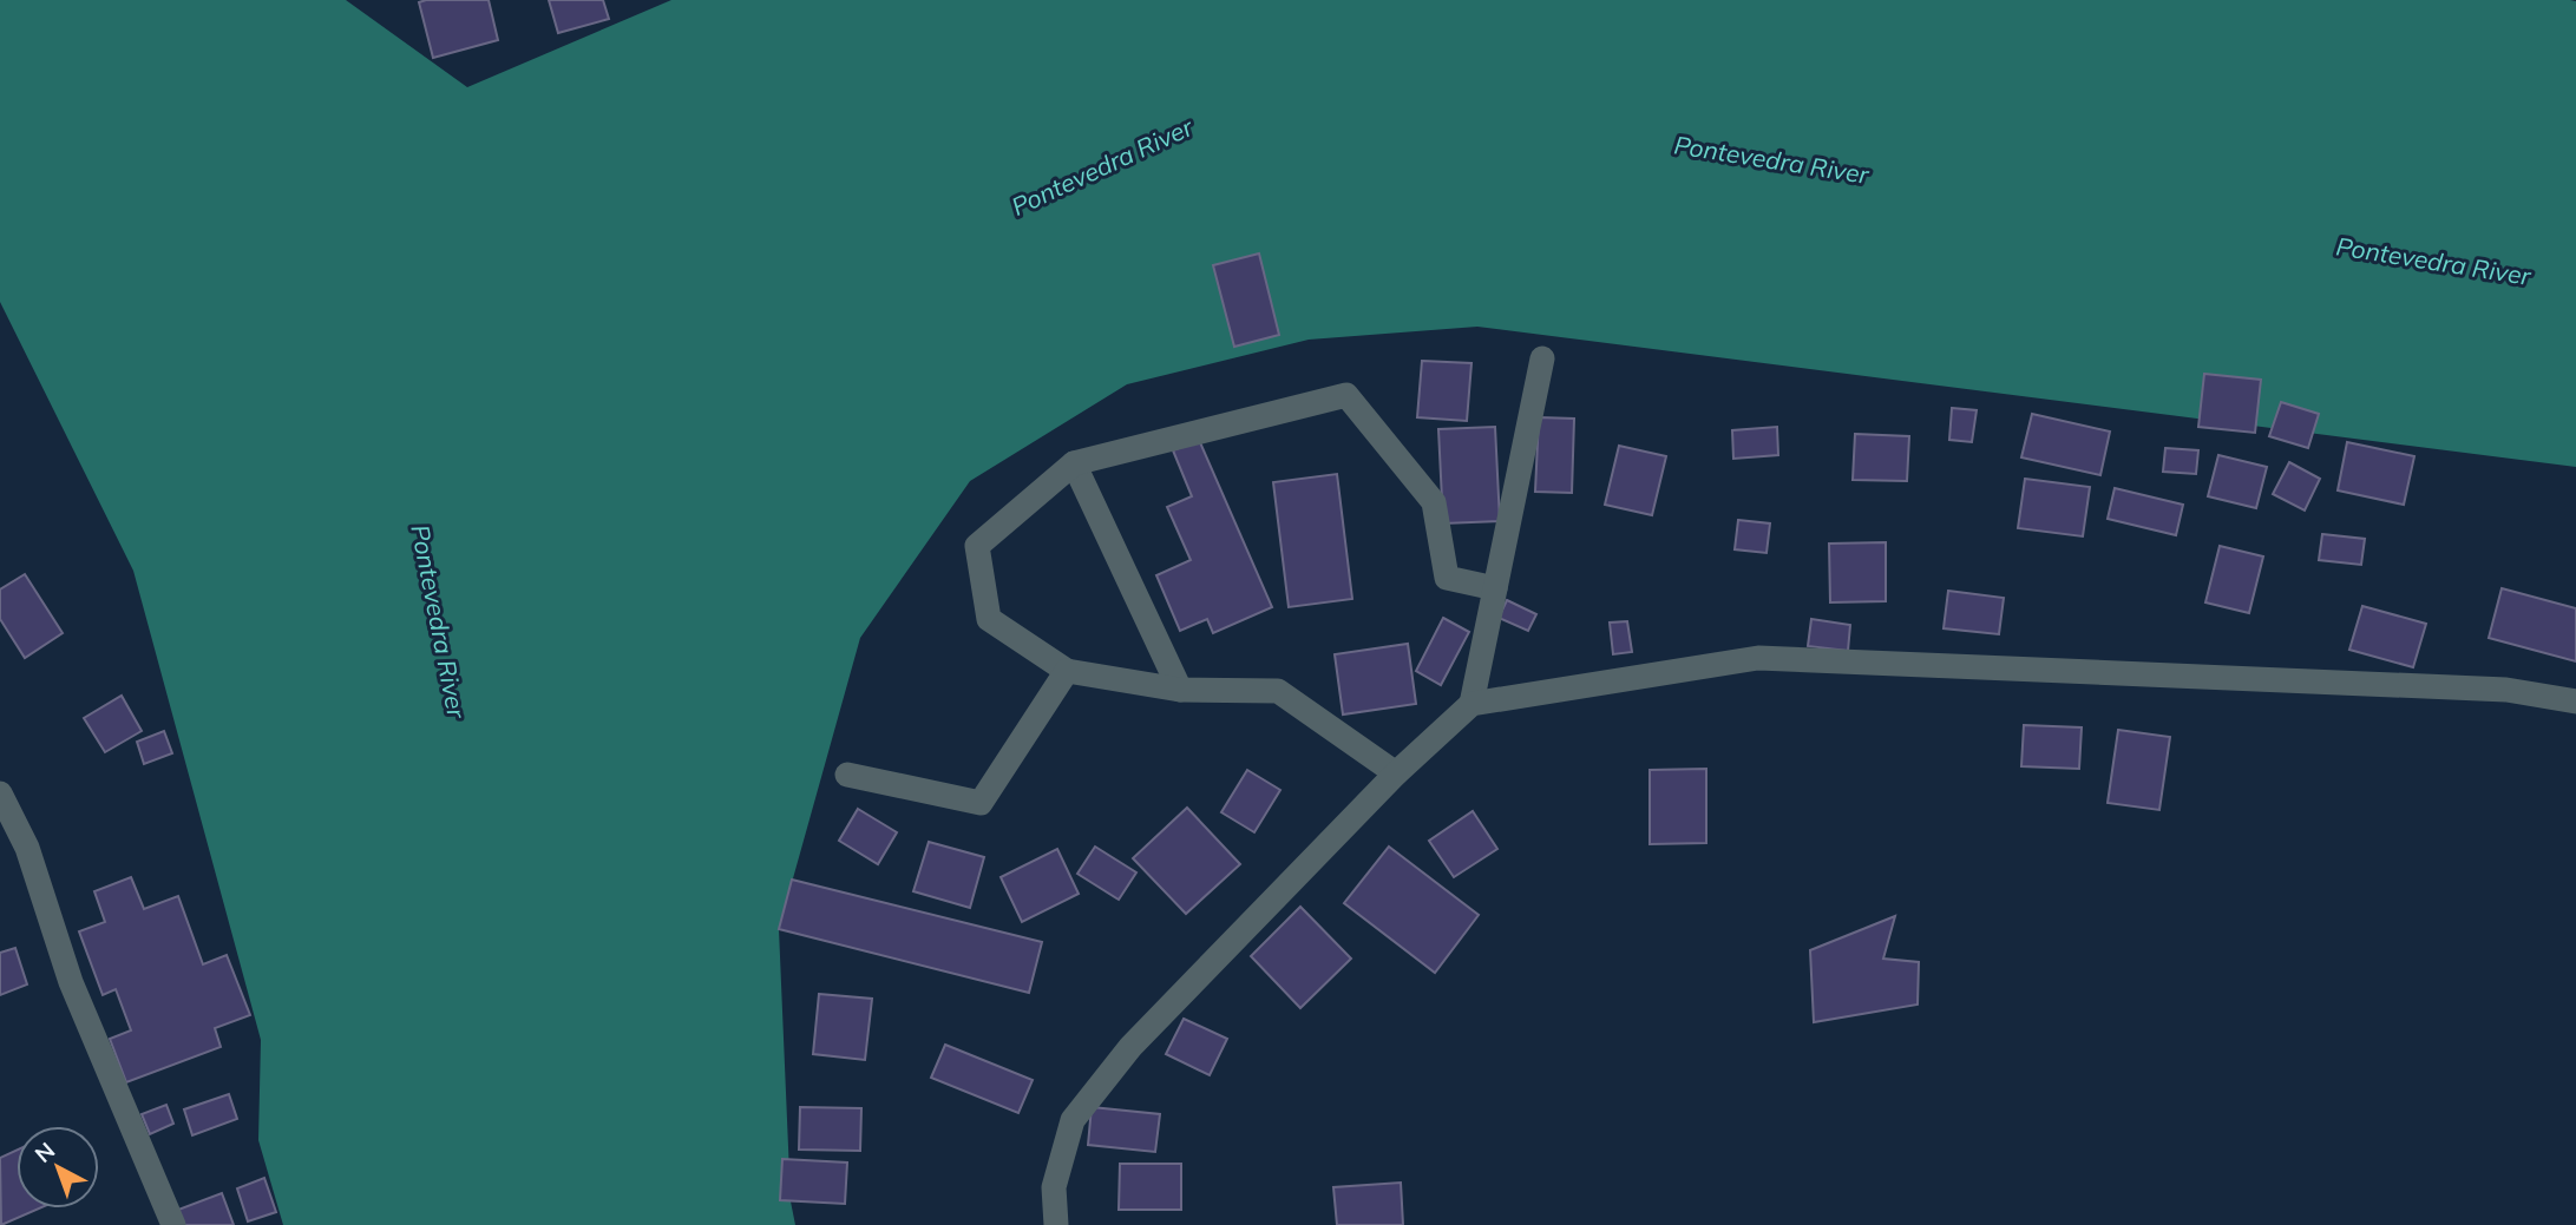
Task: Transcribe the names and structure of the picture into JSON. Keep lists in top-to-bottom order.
{
  "water": ["Pontevedra River"],
  "north": "top left"
}
